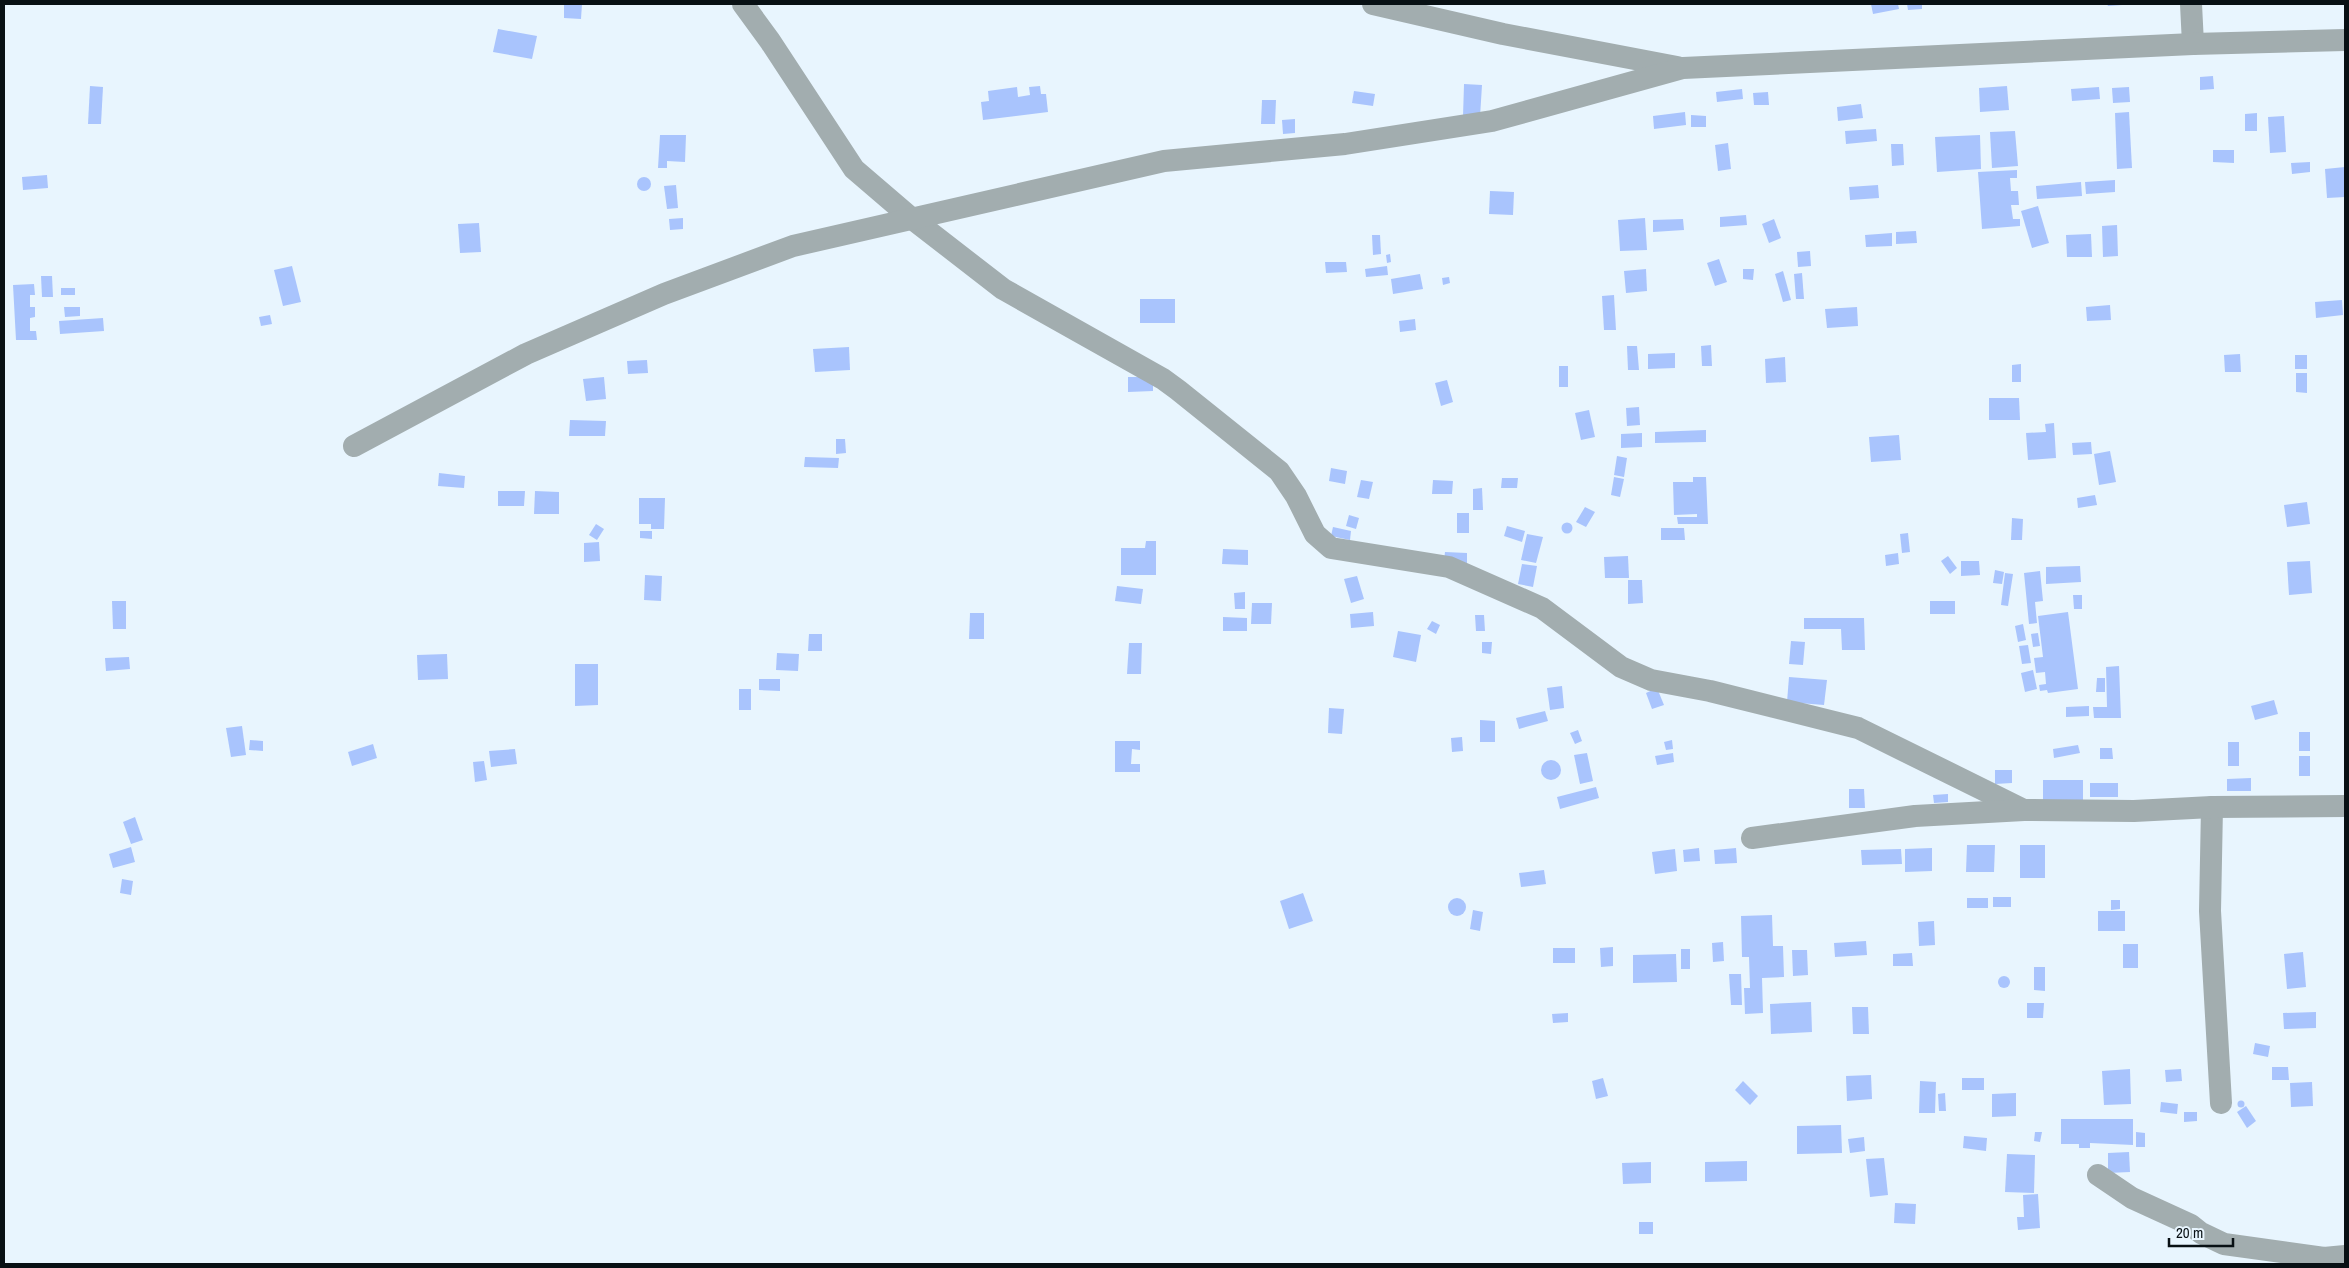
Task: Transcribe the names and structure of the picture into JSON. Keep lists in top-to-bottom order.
{
  "scale_bar": "20 m"
}
